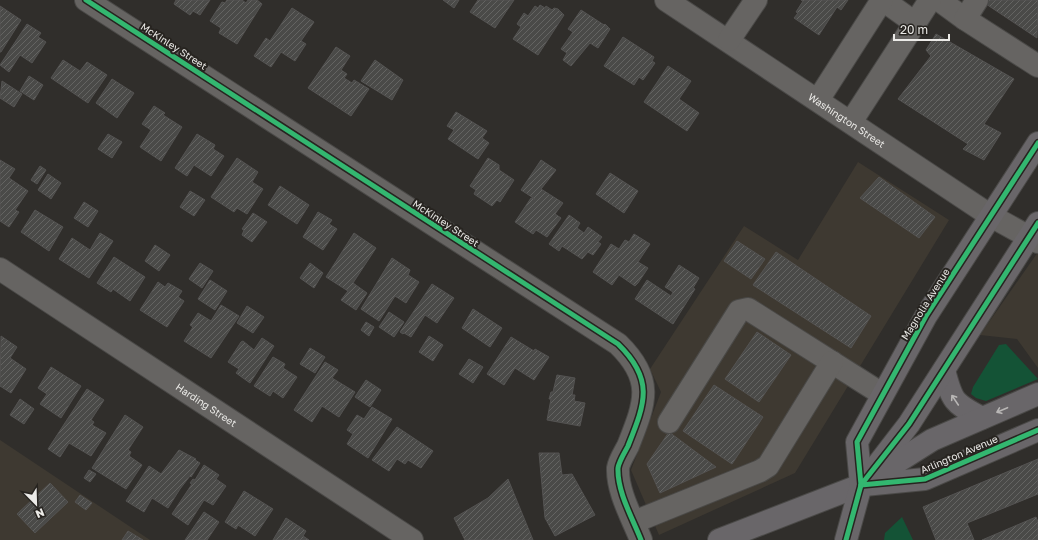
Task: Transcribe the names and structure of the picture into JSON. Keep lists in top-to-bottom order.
{
  "streets": {
    "main road": ["Magnolia Avenue", "Arlington Avenue"],
    "street": ["McKinley Street", "Washington Street", "Harding Street"]
  },
  "crossings": [
    ["Washington Street", "Magnolia Avenue"],
    ["Magnolia Avenue", "Arlington Avenue"]
  ],
  "scale_bar": "20 m",
  "north": "bottom right"
}
